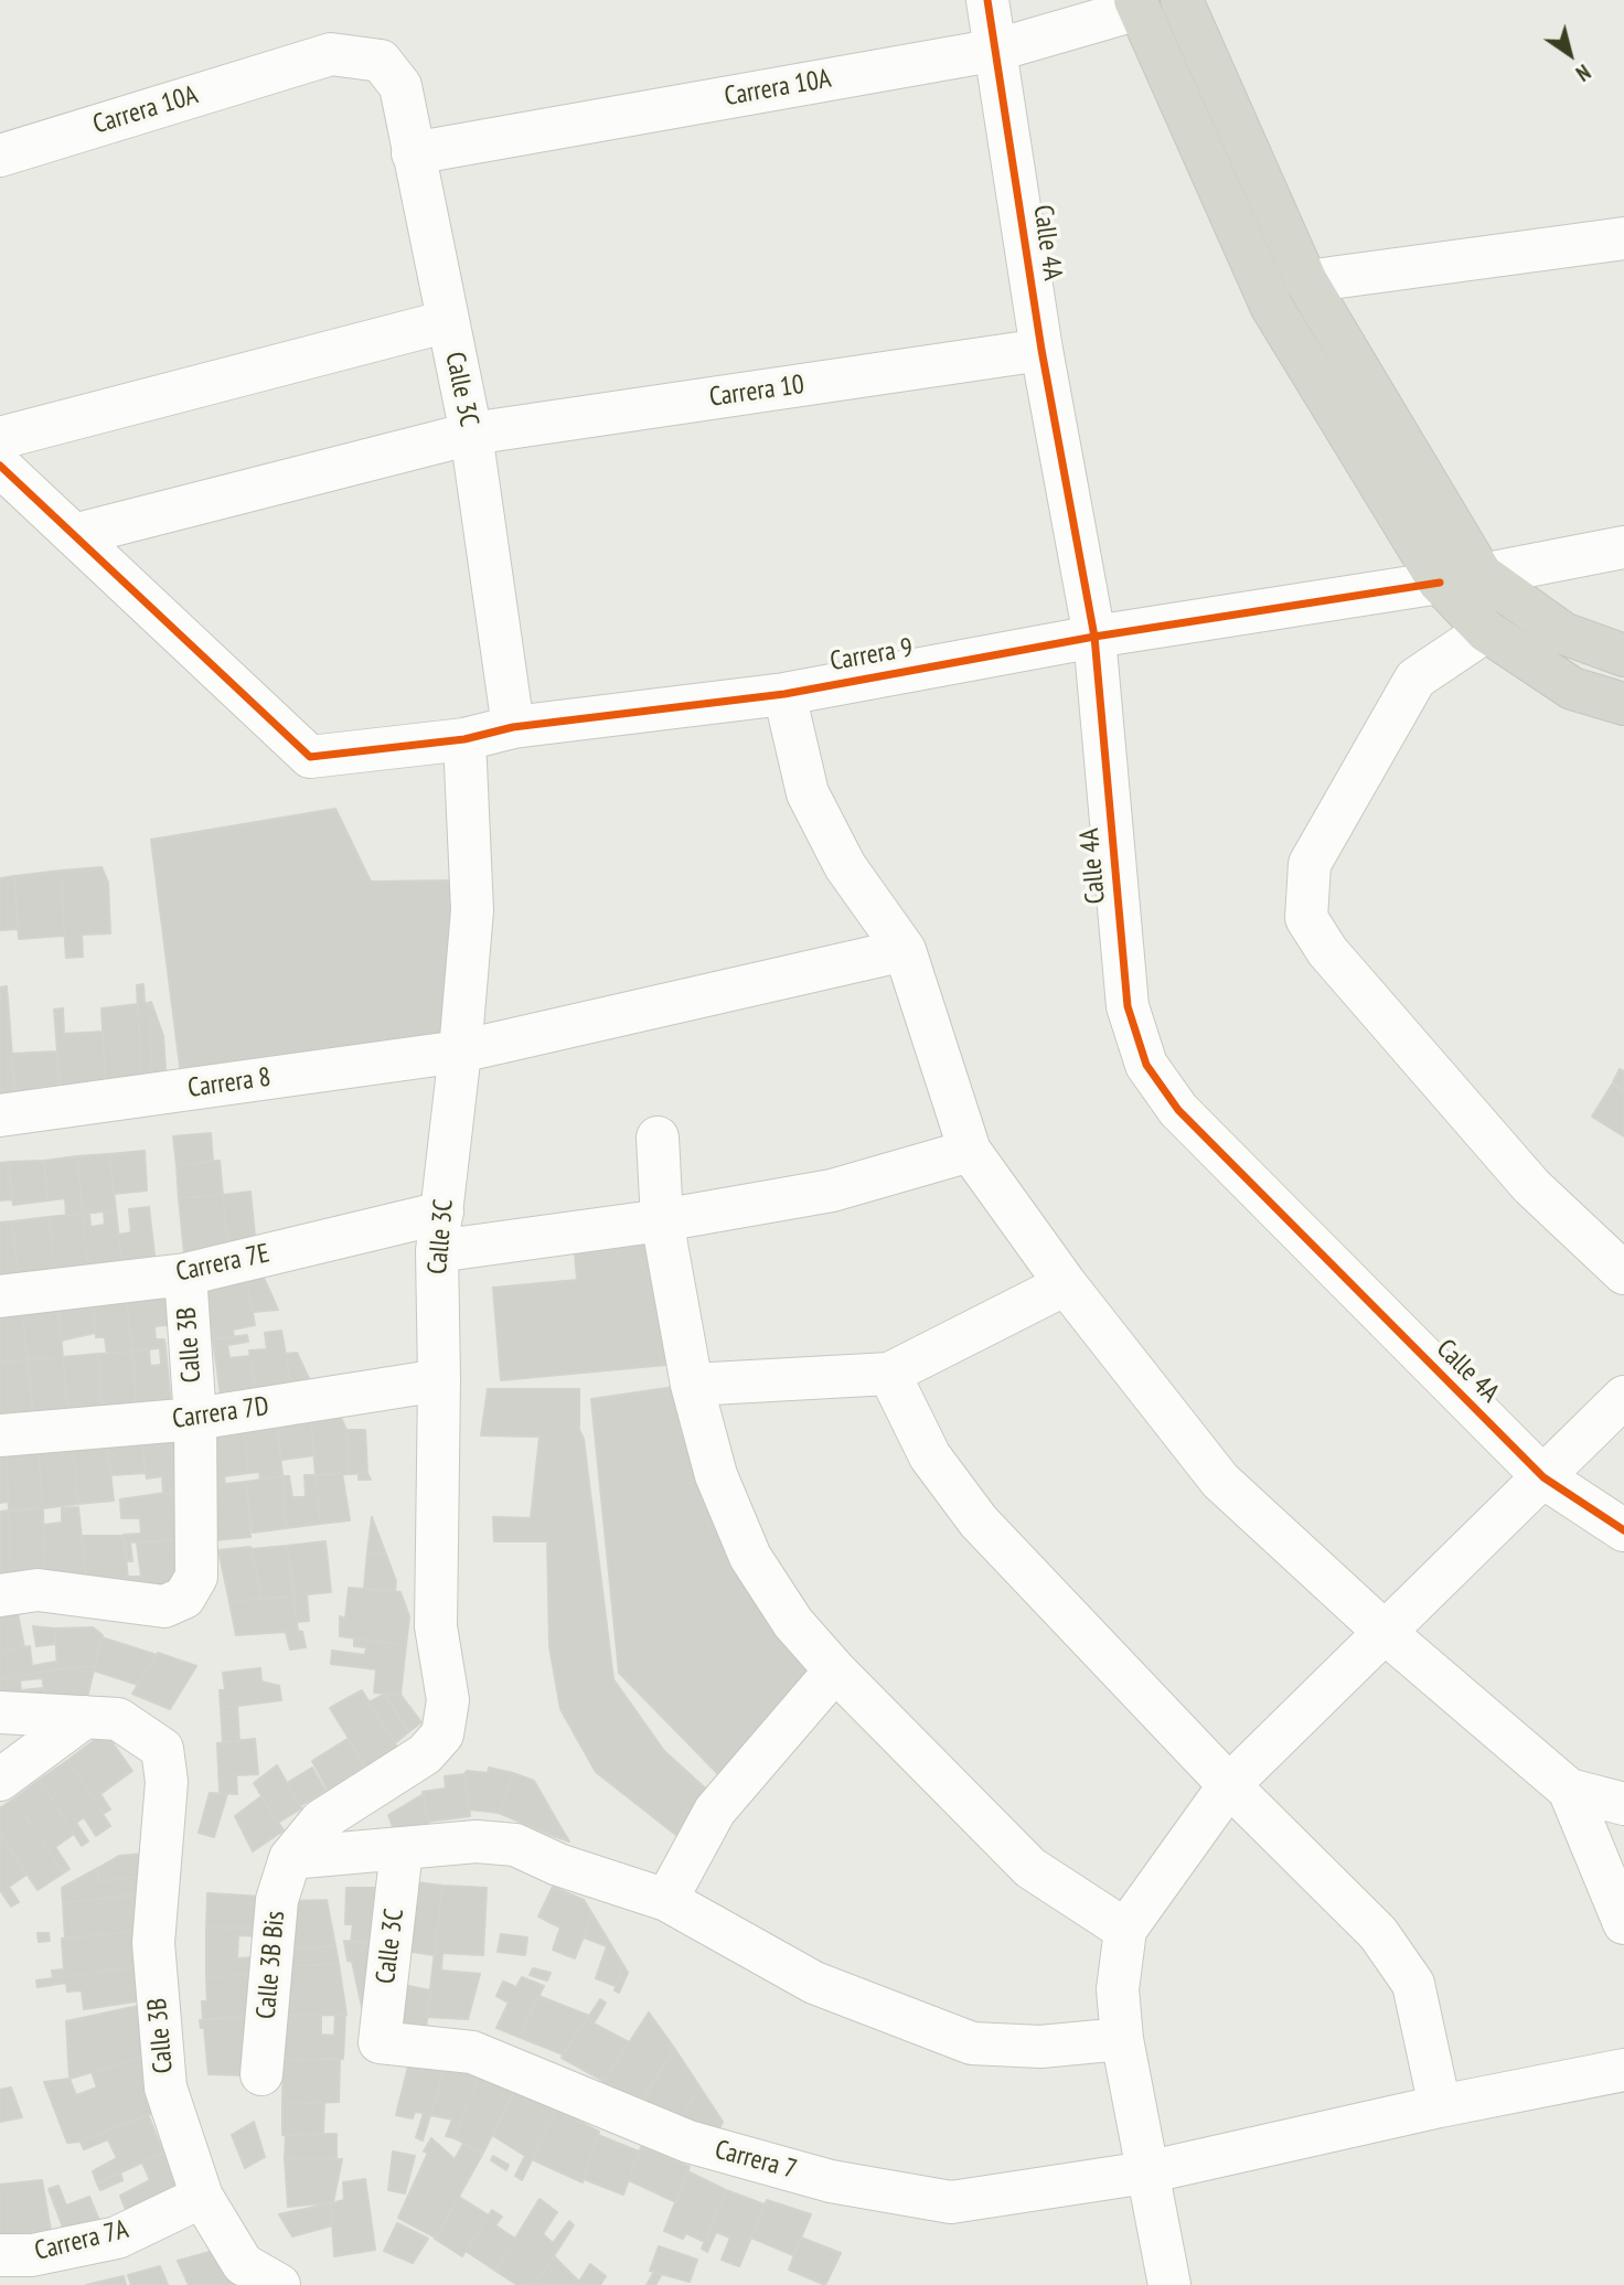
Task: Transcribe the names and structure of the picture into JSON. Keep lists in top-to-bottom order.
{
  "streets": {
    "street": [
      "Carrera 10A",
      "Calle 4A",
      "Calle 3C",
      "Carrera 10",
      "Carrera 9",
      "Carrera 8",
      "Carrera 7E",
      "Calle 3B",
      "Carrera 7D",
      "Calle 3B Bis",
      "Carrera 7",
      "Carrera 7A"
    ]
  },
  "crossings": [
    ["Carrera 10A", "Calle 4A"],
    ["Carrera 10A", "Calle 3C"],
    ["Calle 4A", "Carrera 10"],
    ["Calle 4A", "Carrera 9"],
    ["Calle 3C", "Carrera 10"],
    ["Calle 3C", "Carrera 9"],
    ["Calle 3C", "Carrera 8"],
    ["Calle 3C", "Carrera 7E"],
    ["Calle 3C", "Carrera 7D"],
    ["Calle 3C", "Calle 3B Bis"],
    ["Calle 3C", "Carrera 7"],
    ["Carrera 10", "Carrera 9"],
    ["Carrera 7E", "Calle 3B"],
    ["Calle 3B", "Carrera 7D"],
    ["Calle 3B", "Carrera 7A"]
  ],
  "north": "bottom right"
}
